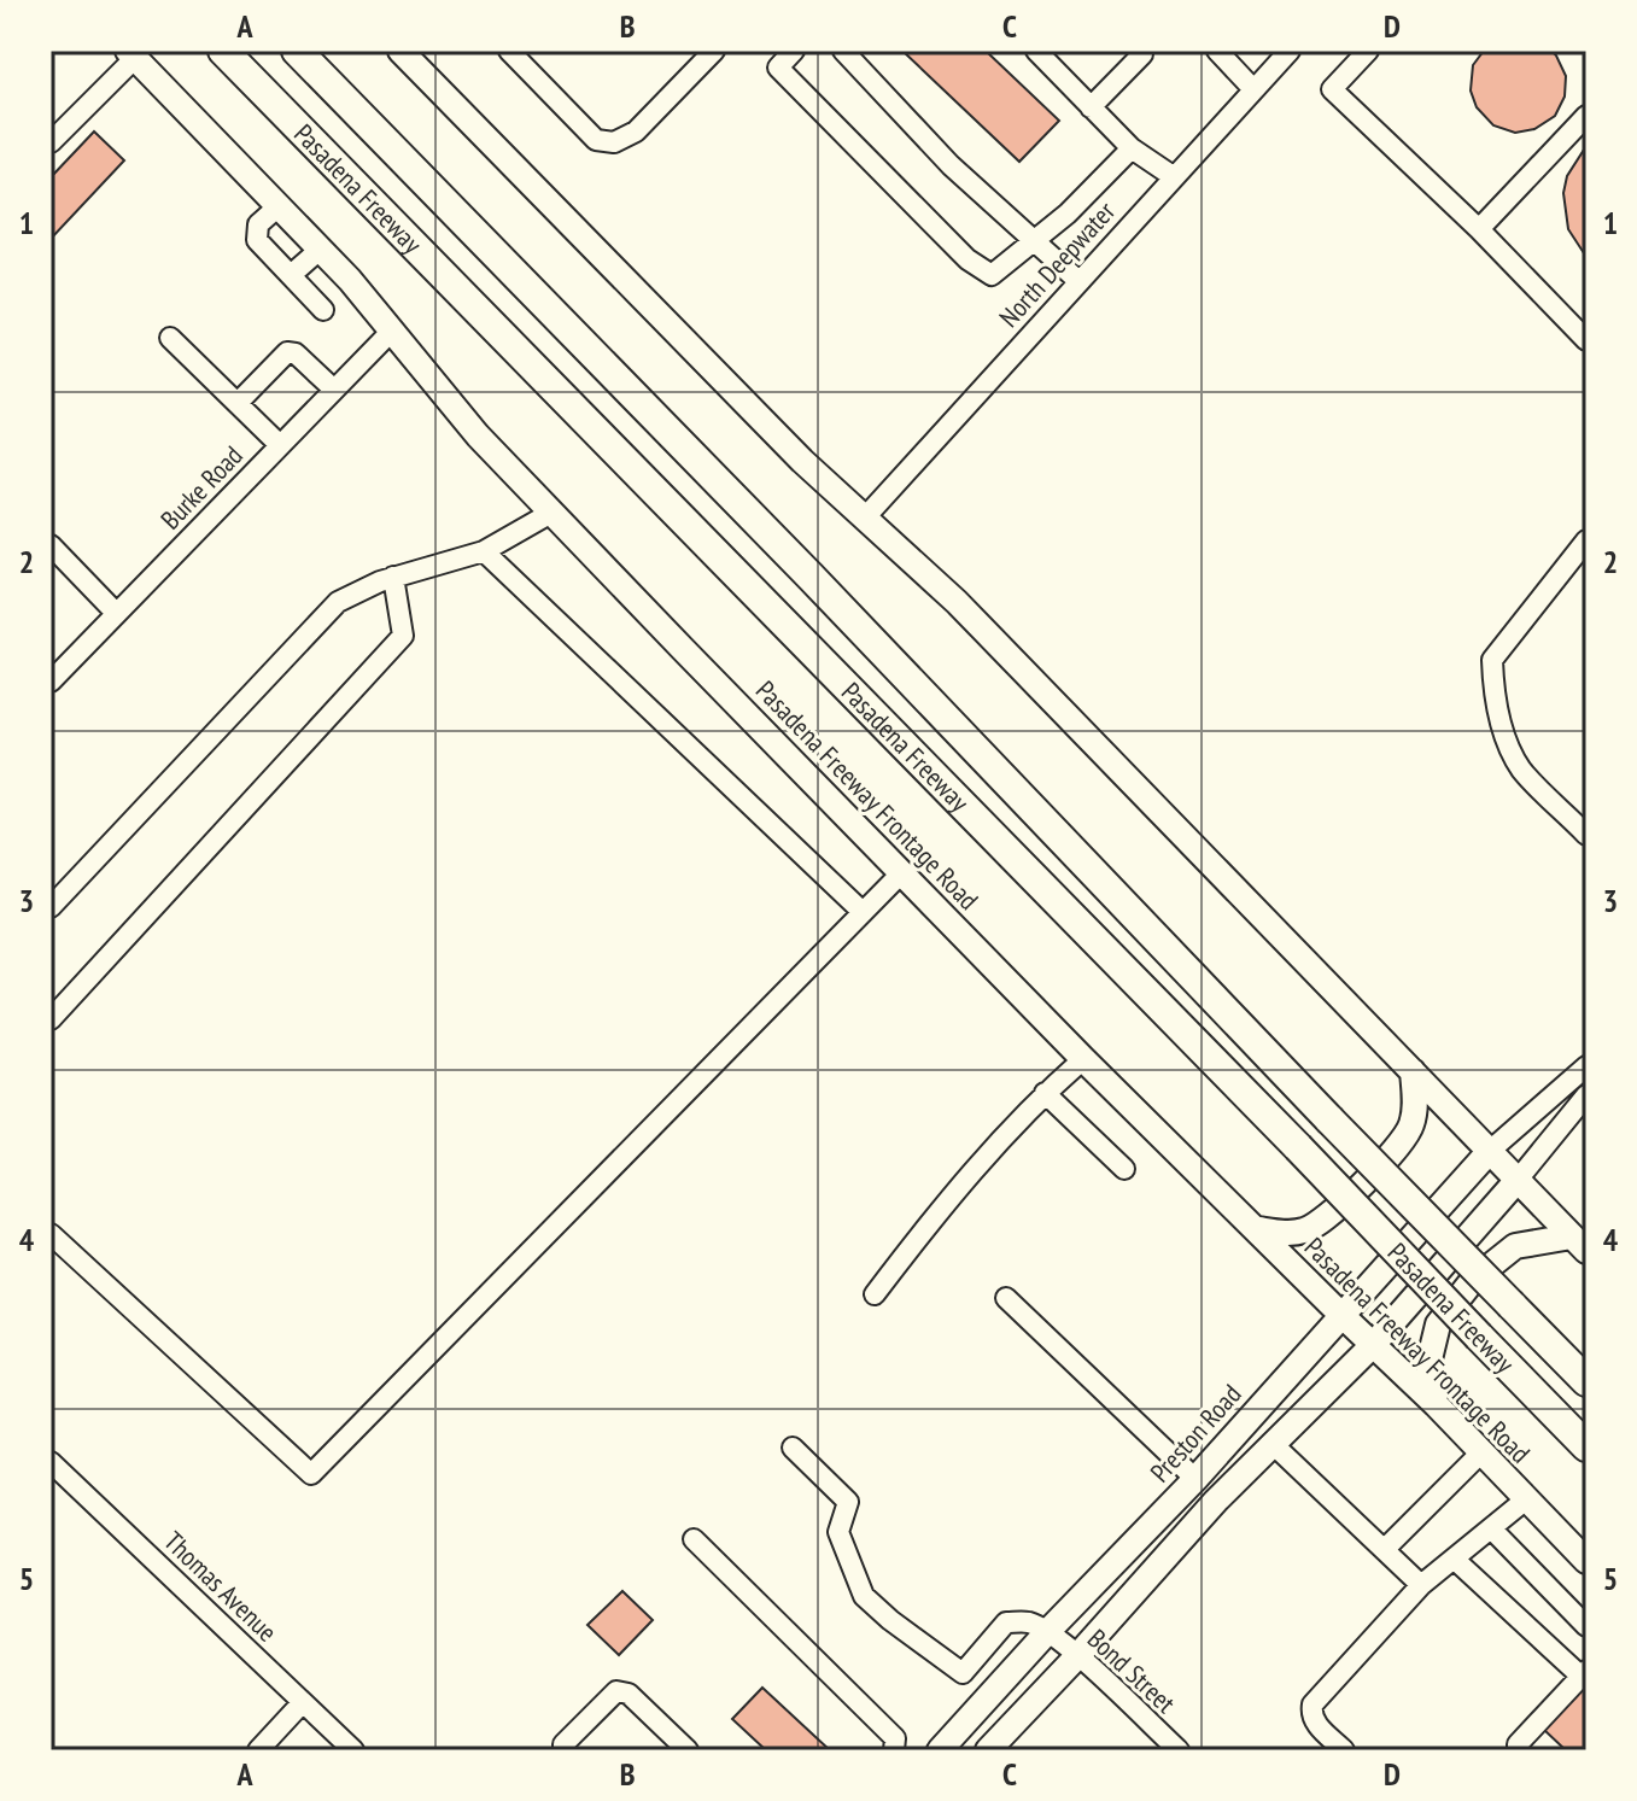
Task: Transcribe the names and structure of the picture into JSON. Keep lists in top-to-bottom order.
{
  "streets": {
    "highway": ["Pasadena Freeway"],
    "main road": ["Pasadena Freeway Frontage Road", "Preston Road"],
    "street": [
      "North Deepwater",
      "Burke Road",
      "Thomas Avenue",
      "Bond Street"
    ]
  },
  "crossings": [
    ["Burke Road", "Pasadena Freeway Frontage Road"],
    ["Pasadena Freeway Frontage Road", "Preston Road"],
    ["Preston Road", "Bond Street"]
  ],
  "grid": {
    "columns": [
      "A",
      "B",
      "C",
      "D"
    ],
    "rows": [
      "1",
      "2",
      "3",
      "4",
      "5"
    ]
  }
}
